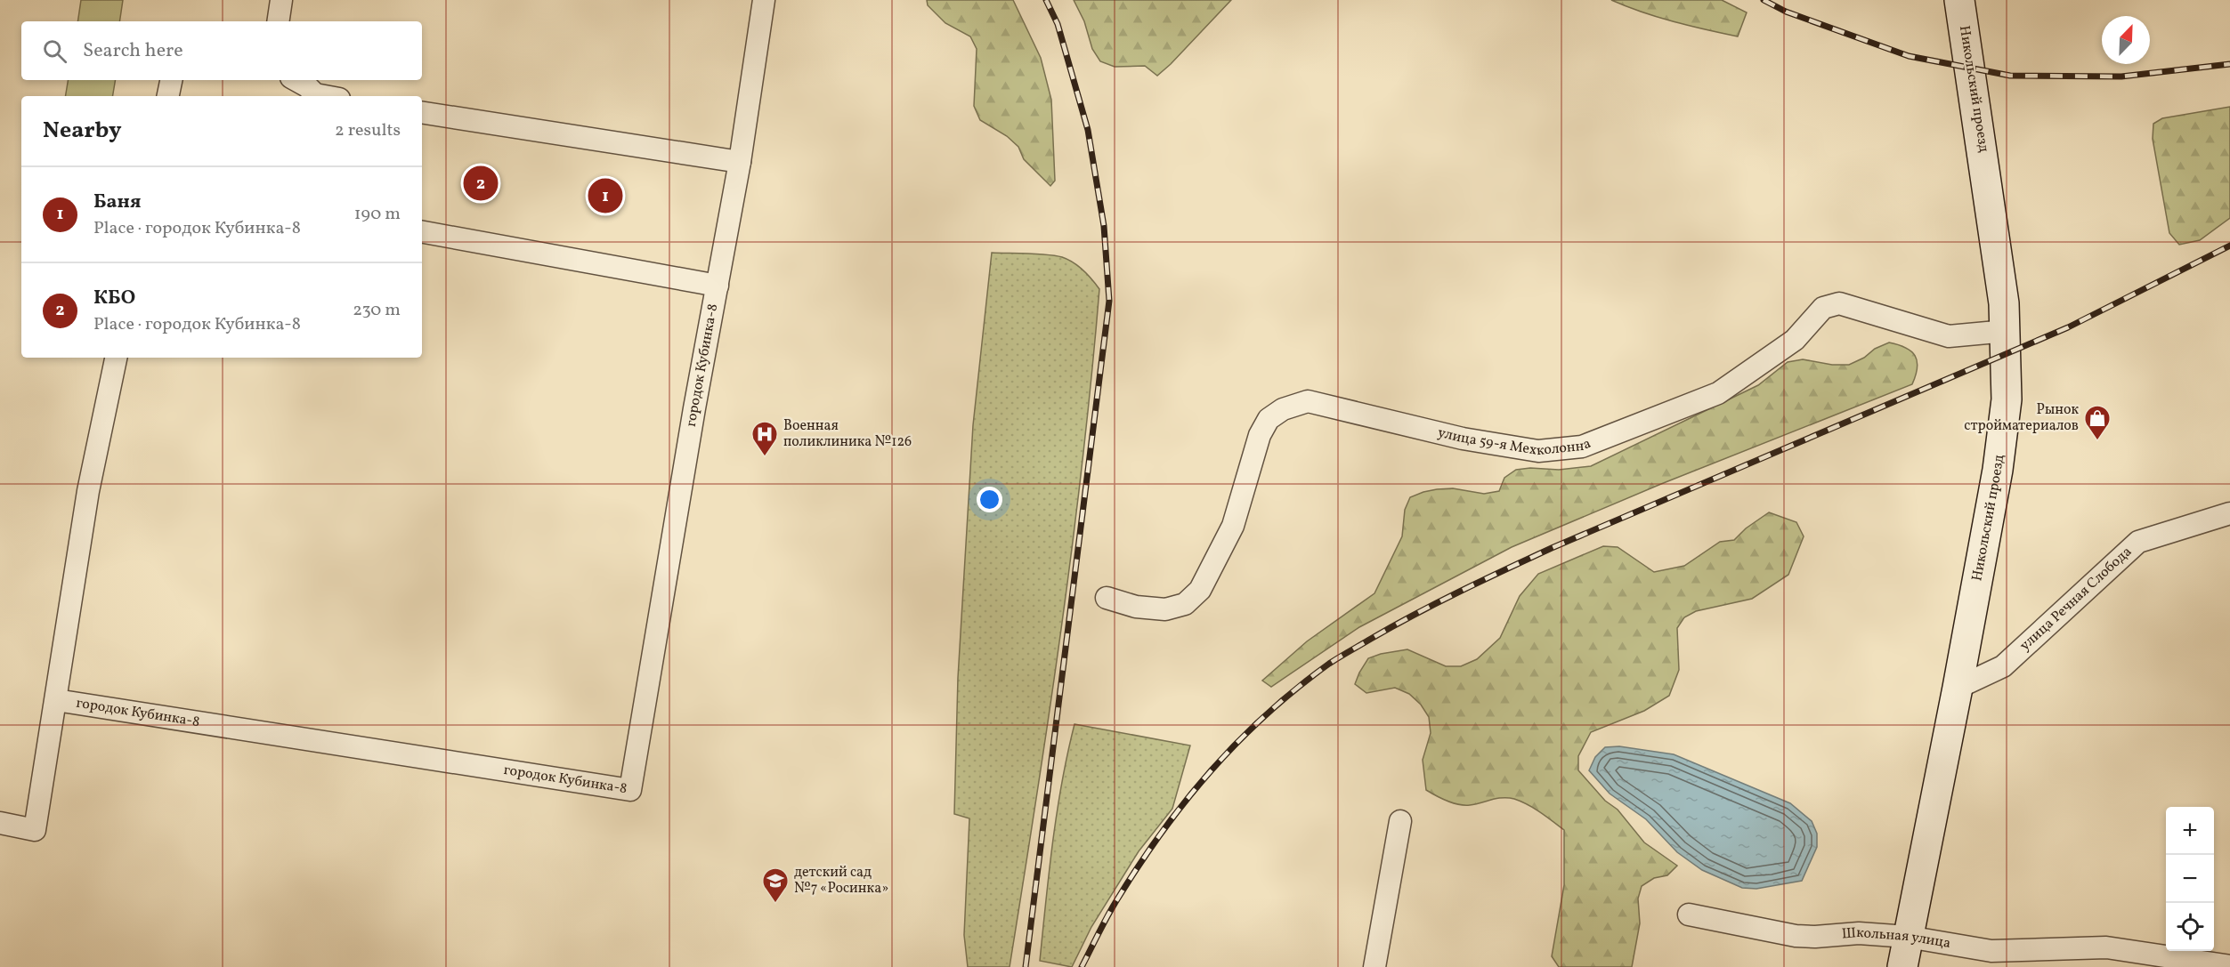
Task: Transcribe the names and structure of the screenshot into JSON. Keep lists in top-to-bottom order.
{
  "streets": {
    "main road": ["Никольский проезд"],
    "street": [
      "городок Кубинка-8",
      "улица 59-я Мехколонна",
      "улица Речная Слобода",
      "Школьная улица"
    ]
  },
  "crossings": [
    ["Никольский проезд", "улица 59-я Мехколонна"],
    ["Никольский проезд", "улица Речная Слобода"],
    ["Никольский проезд", "Школьная улица"]
  ],
  "places": {
    "shop": ["Рынок стройматериалов"],
    "hospital": ["Военная поликлиника №126"],
    "school or university": ["детский сад №7 «Росинка»"]
  },
  "north": "top right",
  "page": {
    "search": "Search here",
    "heading": ["Nearby", "2 results"],
    "pins": ["2", "1"],
    "list": [
      {
        "mark": "1",
        "name": "Баня",
        "note": "Place · городок Кубинка-8",
        "value": "190 m"
      },
      {
        "mark": "2",
        "name": "КБО",
        "note": "Place · городок Кубинка-8",
        "value": "230 m"
      }
    ],
    "map_buttons": ["+", "−"]
  }
}
